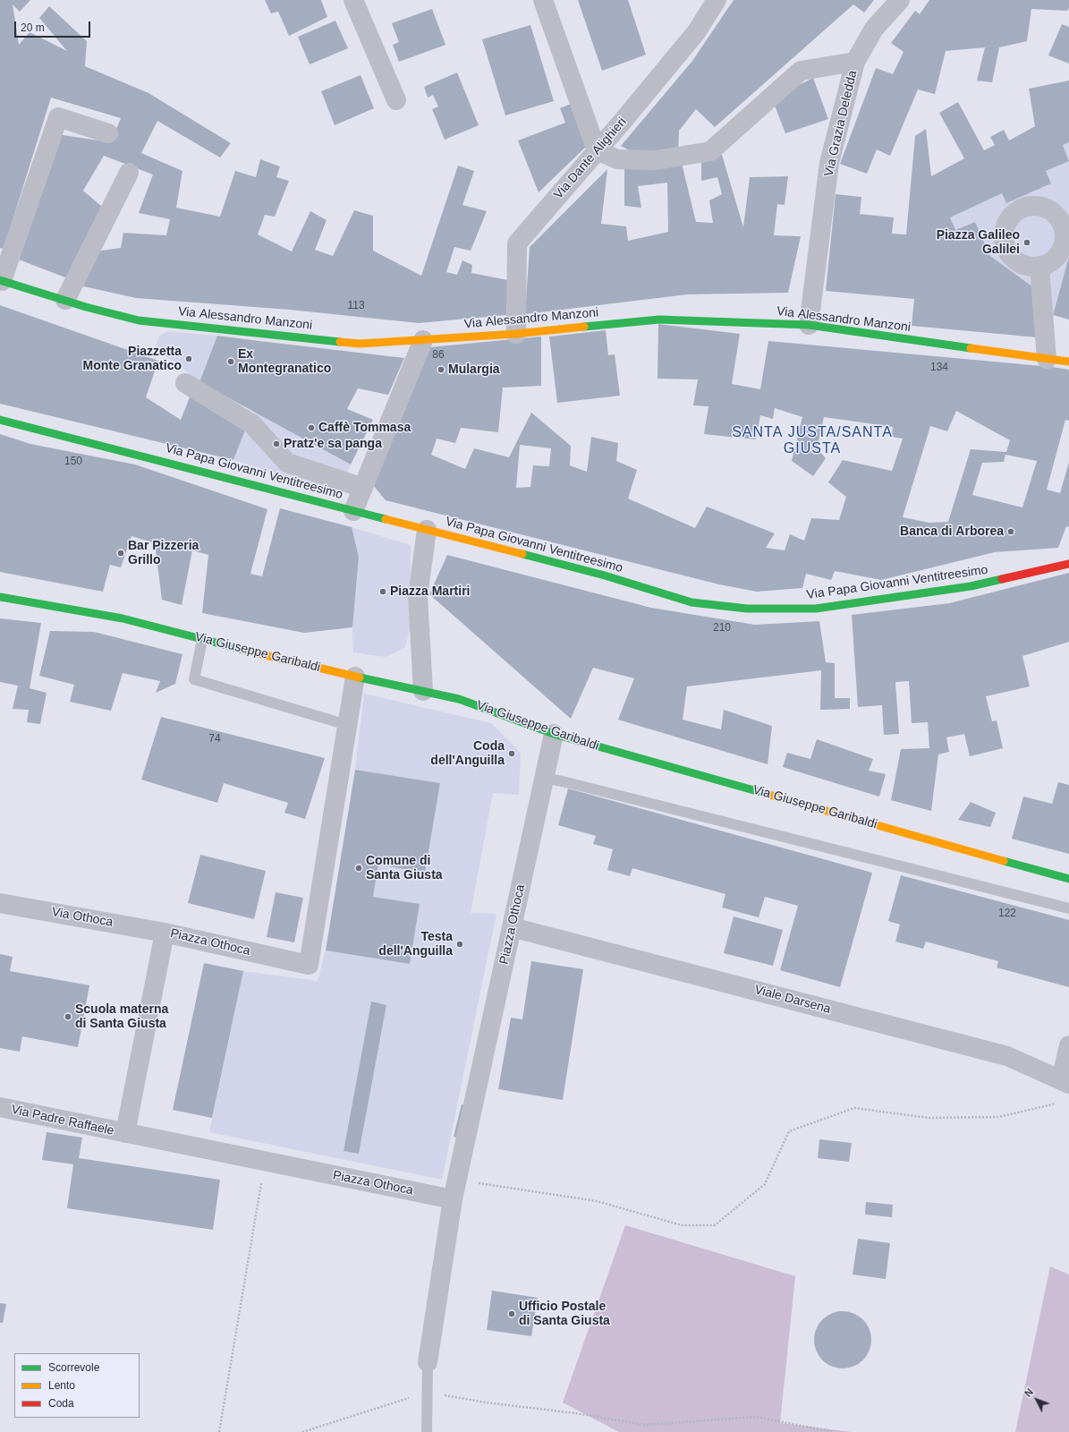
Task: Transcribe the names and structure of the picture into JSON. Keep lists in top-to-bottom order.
{
  "streets": {
    "main road": ["Via Alessandro Manzoni", "Via Papa Giovanni Ventitreesimo", "Via Giuseppe Garibaldi"],
    "street": [
      "Via Grazia Deledda",
      "Via Dante Alighieri",
      "Via Othoca",
      "Piazza Othoca",
      "Viale Darsena",
      "Via Padre Raffaele"
    ]
  },
  "crossings": [
    ["Via Grazia Deledda", "Via Alessandro Manzoni"],
    ["Via Dante Alighieri", "Via Alessandro Manzoni"],
    ["Via Giuseppe Garibaldi", "Piazza Othoca"],
    ["Via Othoca", "Piazza Othoca"],
    ["Piazza Othoca", "Viale Darsena"],
    ["Piazza Othoca", "Via Padre Raffaele"]
  ],
  "districts": ["SANTA JUSTA/SANTA GIUSTA"],
  "places": [
    "Piazza Galileo Galilei",
    "Piazzetta Monte Granatico",
    "Ex Montegranatico",
    "Mulargia",
    "Caffè Tommasa",
    "Pratz'e sa panga",
    "Banca di Arborea",
    "Bar Pizzeria Grillo",
    "Piazza Martiri",
    "Coda dell'Anguilla",
    "Comune di Santa Giusta",
    "Testa dell'Anguilla",
    "Scuola materna di Santa Giusta",
    "Ufficio Postale di Santa Giusta"
  ],
  "house_numbers": [
    "113",
    "86",
    "134",
    "150",
    "210",
    "74",
    "122"
  ],
  "legend": ["Scorrevole", "Lento", "Coda"],
  "scale_bar": "20 m",
  "north": "top left"
}
